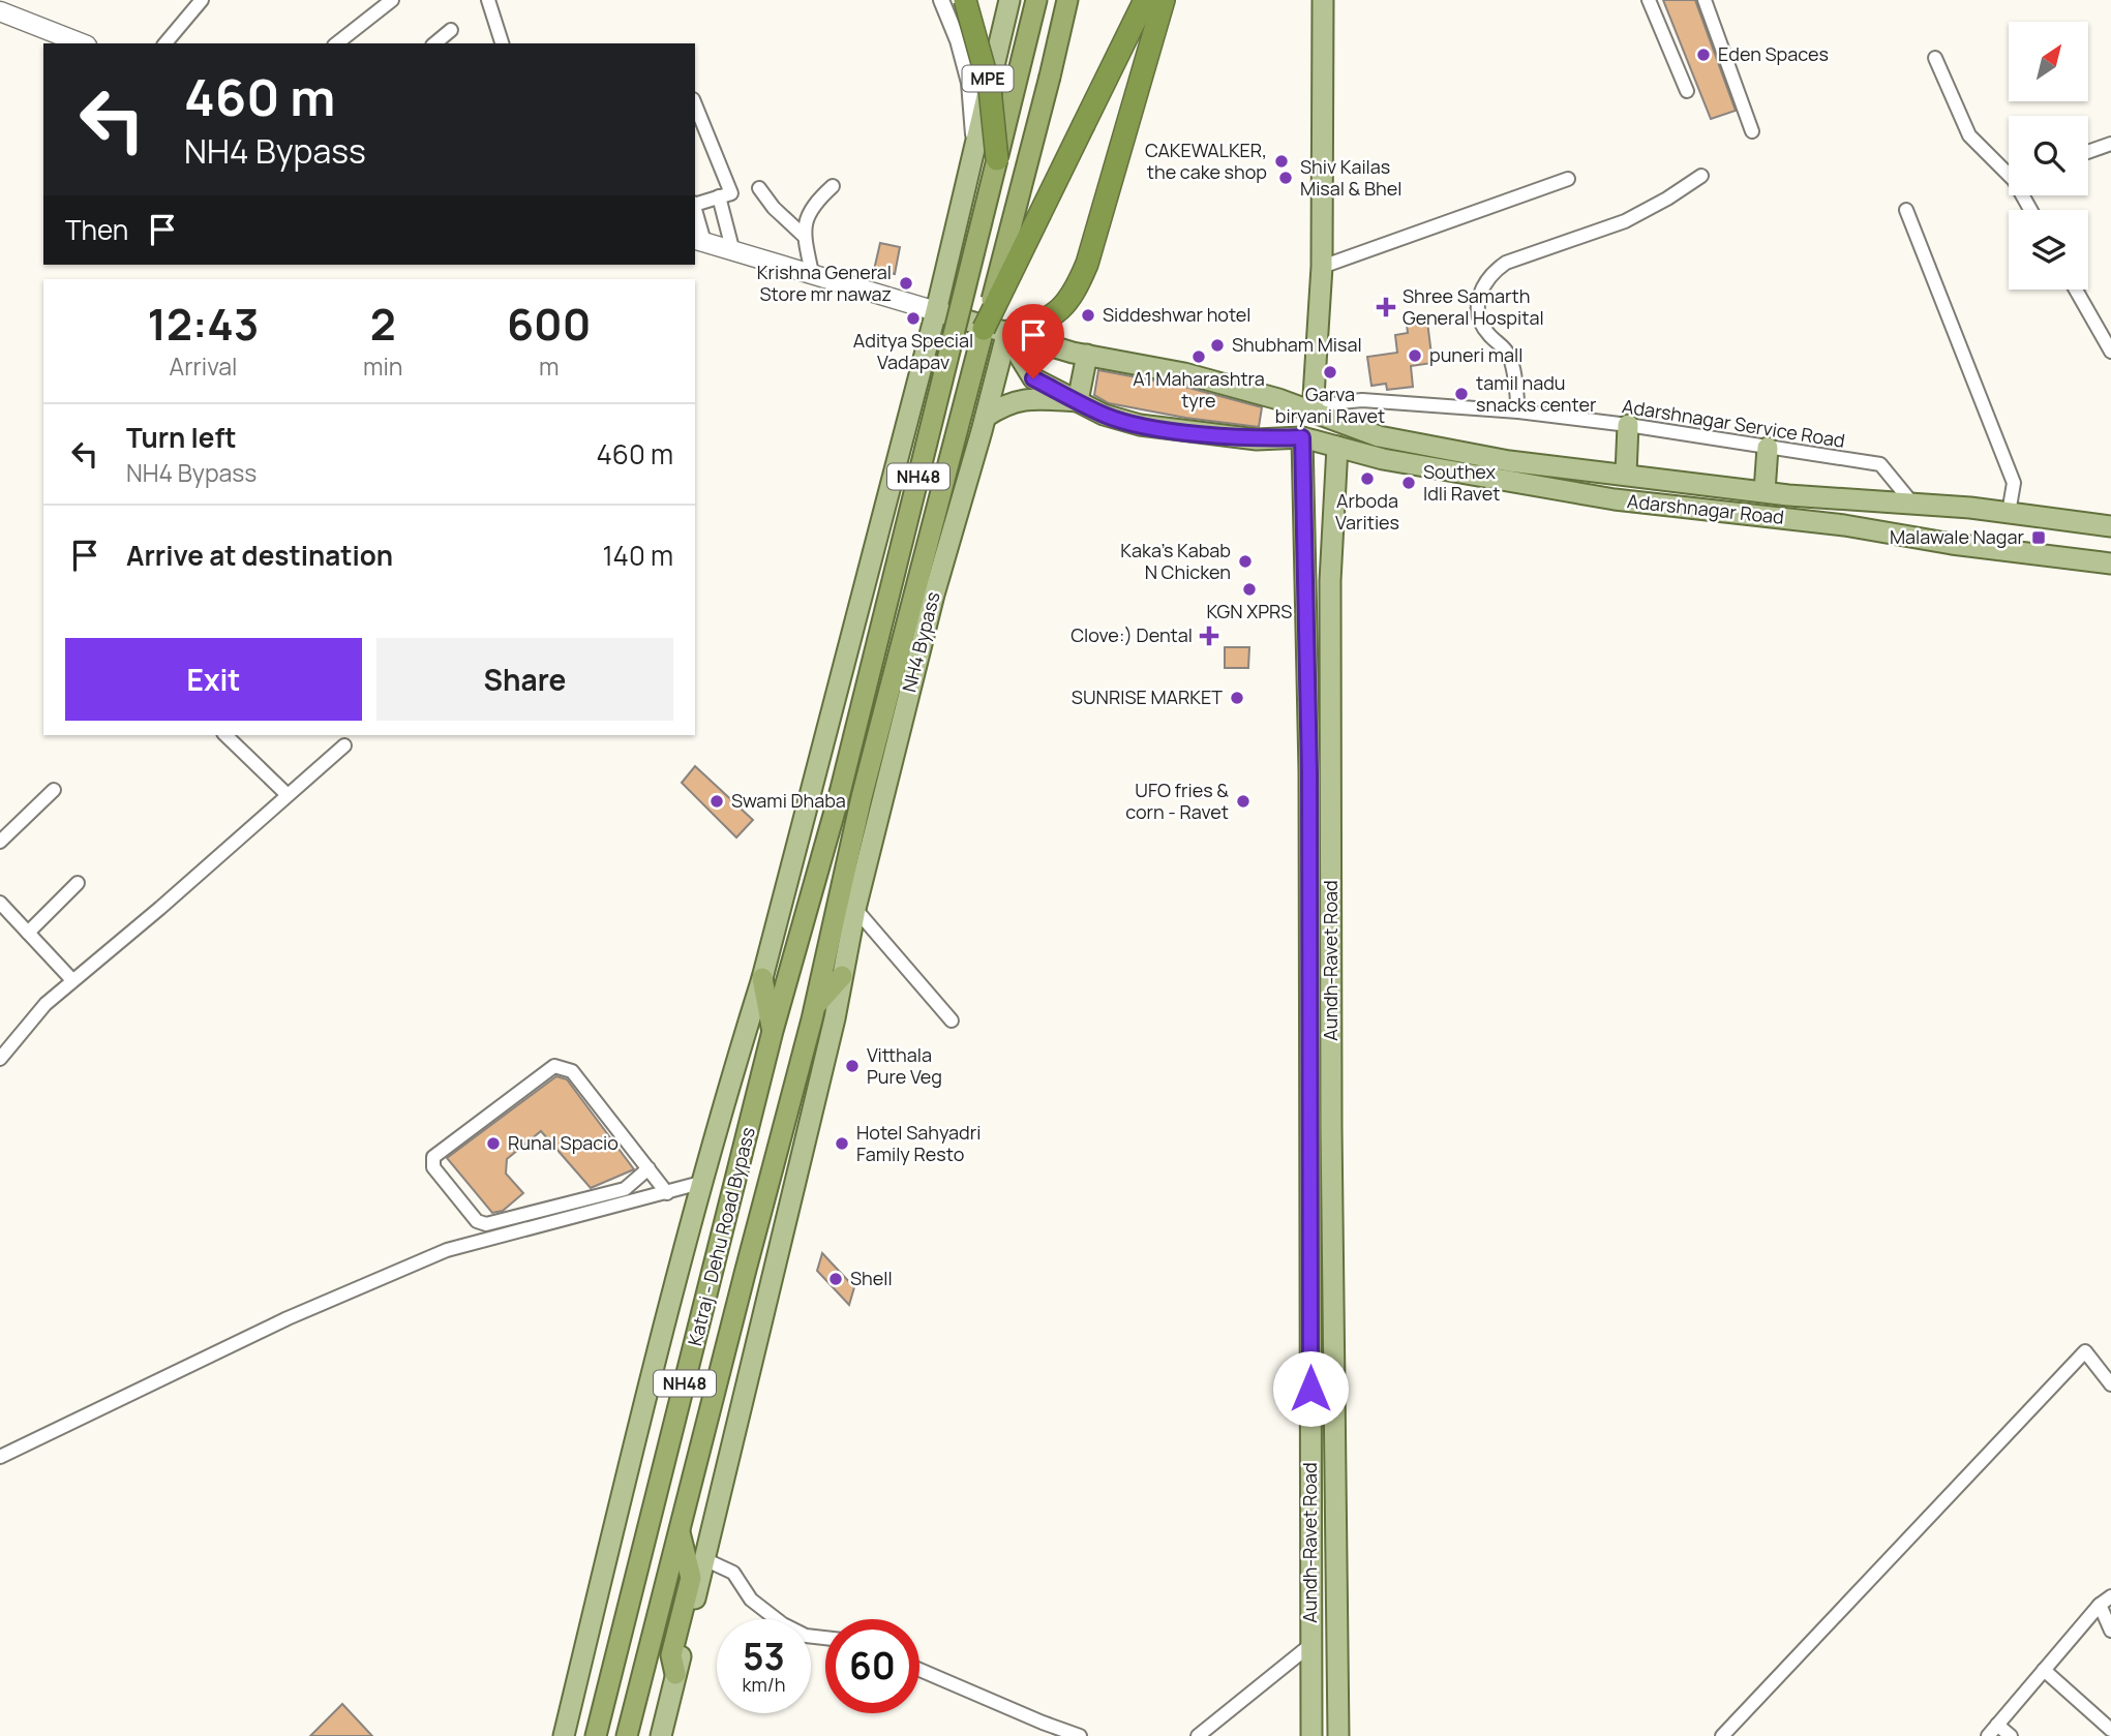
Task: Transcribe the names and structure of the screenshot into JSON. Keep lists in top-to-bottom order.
{
  "streets": {
    "highway": ["MPE", "NH48", "Katraj - Dehu Road Bypass"],
    "main road": ["Adarshnagar Road", "NH4 Bypass", "Aundh-Ravet Road"],
    "street": ["Adarshnagar Service Road"]
  },
  "crossings": [
    ["MPE", "NH48"],
    ["Adarshnagar Service Road", "Adarshnagar Road"],
    ["NH48", "NH4 Bypass"],
    ["NH48", "Katraj - Dehu Road Bypass"],
    ["Adarshnagar Road", "NH4 Bypass"],
    ["Adarshnagar Road", "Aundh-Ravet Road"],
    ["NH4 Bypass", "Katraj - Dehu Road Bypass"]
  ],
  "places": {
    "other": [
      "Eden Spaces",
      "CAKEWALKER, the cake shop",
      "Shiv Kailas Misal & Bhel",
      "Krishna General Store mr nawaz",
      "Siddeshwar hotel",
      "Aditya Special Vadapav",
      "Shubham Misal",
      "puneri mall",
      "A1 Maharashtra tyre",
      "Garva biryani Ravet",
      "tamil nadu snacks center",
      "Arboda Varities",
      "Southex Idli Ravet",
      "Kaka's Kabab N Chicken",
      "KGN XPRS",
      "SUNRISE MARKET",
      "Swami Dhaba",
      "UFO fries & corn - Ravet",
      "Vitthala Pure Veg",
      "Runal Spacio",
      "Hotel Sahyadri Family Resto",
      "Shell"
    ],
    "health": ["Shree Samarth General Hospital", "Clove:) Dental"],
    "transit": ["Malawale Nagar"]
  },
  "north": "top right",
  "page": {
    "turn": ["460 m", "NH4 Bypass"],
    "then": "Then",
    "eta": [
      "12:43",
      "Arrival",
      "2",
      "min",
      "600",
      "m"
    ],
    "list": [
      {
        "name": "Turn left",
        "note": "NH4 Bypass",
        "value": "460 m"
      },
      {
        "name": "Arrive at destination",
        "value": "140 m"
      }
    ],
    "buttons": ["Exit", "Share"],
    "speed": "53 km/h",
    "limit": "60"
  }
}
